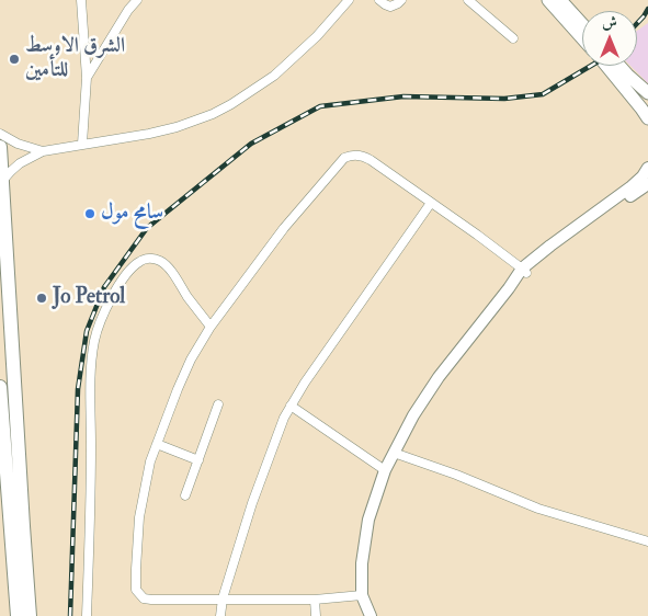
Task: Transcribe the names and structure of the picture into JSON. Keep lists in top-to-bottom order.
{
  "places": ["الشرق الاوسط للتأمين", "سامح مول", "Jo Petrol"],
  "north": "top"
}
